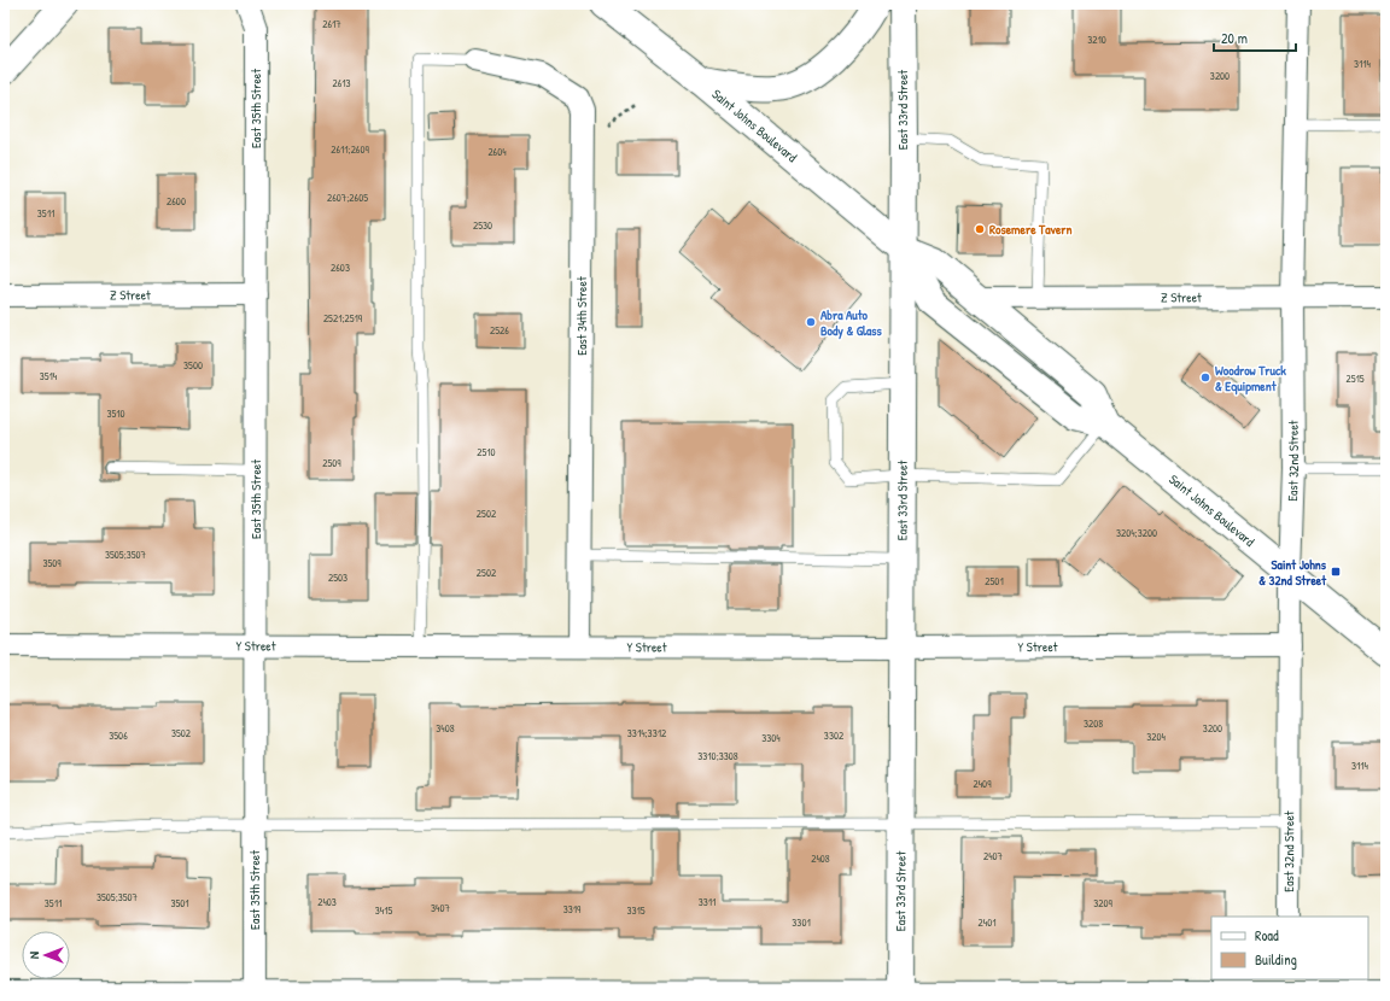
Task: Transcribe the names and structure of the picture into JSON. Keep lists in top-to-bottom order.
{
  "streets": {
    "main road": ["East 33rd Street", "Saint Johns Boulevard"],
    "street": [
      "East 35th Street",
      "Z Street",
      "East 34th Street",
      "East 32nd Street",
      "Y Street"
    ]
  },
  "crossings": [
    ["East 35th Street", "Z Street"],
    ["East 35th Street", "Y Street"],
    ["East 33rd Street", "Saint Johns Boulevard"],
    ["East 33rd Street", "Y Street"],
    ["Saint Johns Boulevard", "Z Street"],
    ["Saint Johns Boulevard", "East 32nd Street"],
    ["Z Street", "East 32nd Street"],
    ["East 34th Street", "Y Street"],
    ["East 32nd Street", "Y Street"]
  ],
  "places": {
    "other": ["Rosemere Tavern", "Abra Auto Body & Glass", "Woodrow Truck & Equipment"],
    "transit": ["Saint Johns & 32nd Street"]
  },
  "house_numbers": [
    "2617",
    "3210",
    "3114",
    "3200",
    "2613",
    "2611;2609",
    "2604",
    "2607;2605",
    "2600",
    "3511",
    "2530",
    "2603",
    "2521;2519",
    "2526",
    "3500",
    "3514",
    "2515",
    "3510",
    "2510",
    "2509",
    "2502",
    "3204;3200",
    "3505;3507",
    "3509",
    "2502",
    "2503",
    "2501",
    "3208",
    "3408",
    "3200",
    "3502",
    "3314;3312",
    "3506",
    "3302",
    "3204",
    "3304",
    "3310;3308",
    "3114",
    "2409",
    "2407",
    "2408",
    "3505;3507",
    "2403",
    "3311",
    "3511",
    "3501",
    "3209",
    "3407",
    "3319",
    "3415",
    "3315",
    "3301",
    "2401"
  ],
  "legend": ["Road", "Building"],
  "scale_bar": "20 m",
  "north": "left"
}
